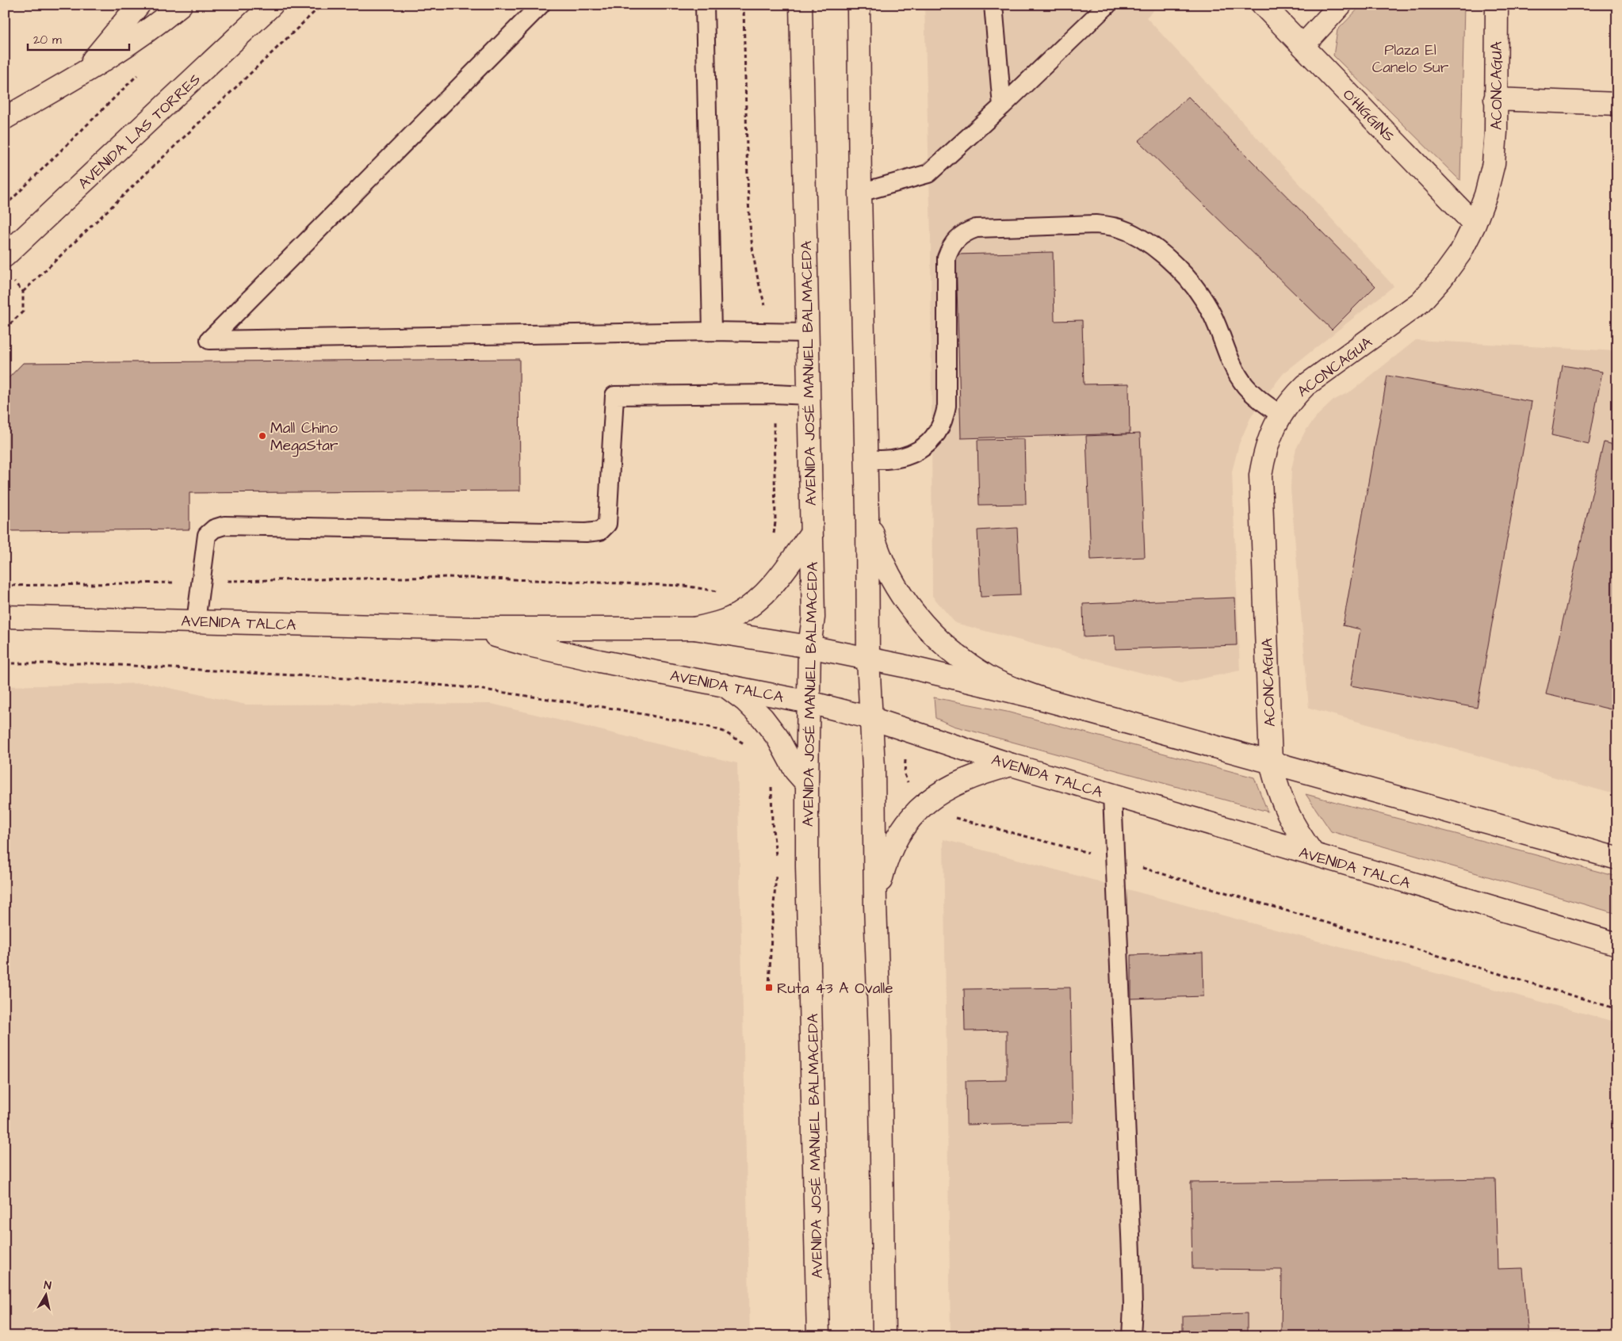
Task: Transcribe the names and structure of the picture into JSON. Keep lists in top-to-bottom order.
{
  "streets": {
    "main road": [
      "ACONCAGUA",
      "O'HIGGINS",
      "AVENIDA LAS TORRES",
      "AVENIDA JOSÉ MANUEL BALMACEDA",
      "AVENIDA TALCA"
    ]
  },
  "crossings": [
    ["ACONCAGUA", "O'HIGGINS"],
    ["ACONCAGUA", "AVENIDA TALCA"],
    ["AVENIDA JOSÉ MANUEL BALMACEDA", "AVENIDA TALCA"]
  ],
  "parks": ["Plaza El Canelo Sur"],
  "places": {
    "other": ["Mall Chino MegaStar"],
    "transit": ["Ruta 43 A Ovalle"]
  },
  "scale_bar": "20 m",
  "north": "top"
}
